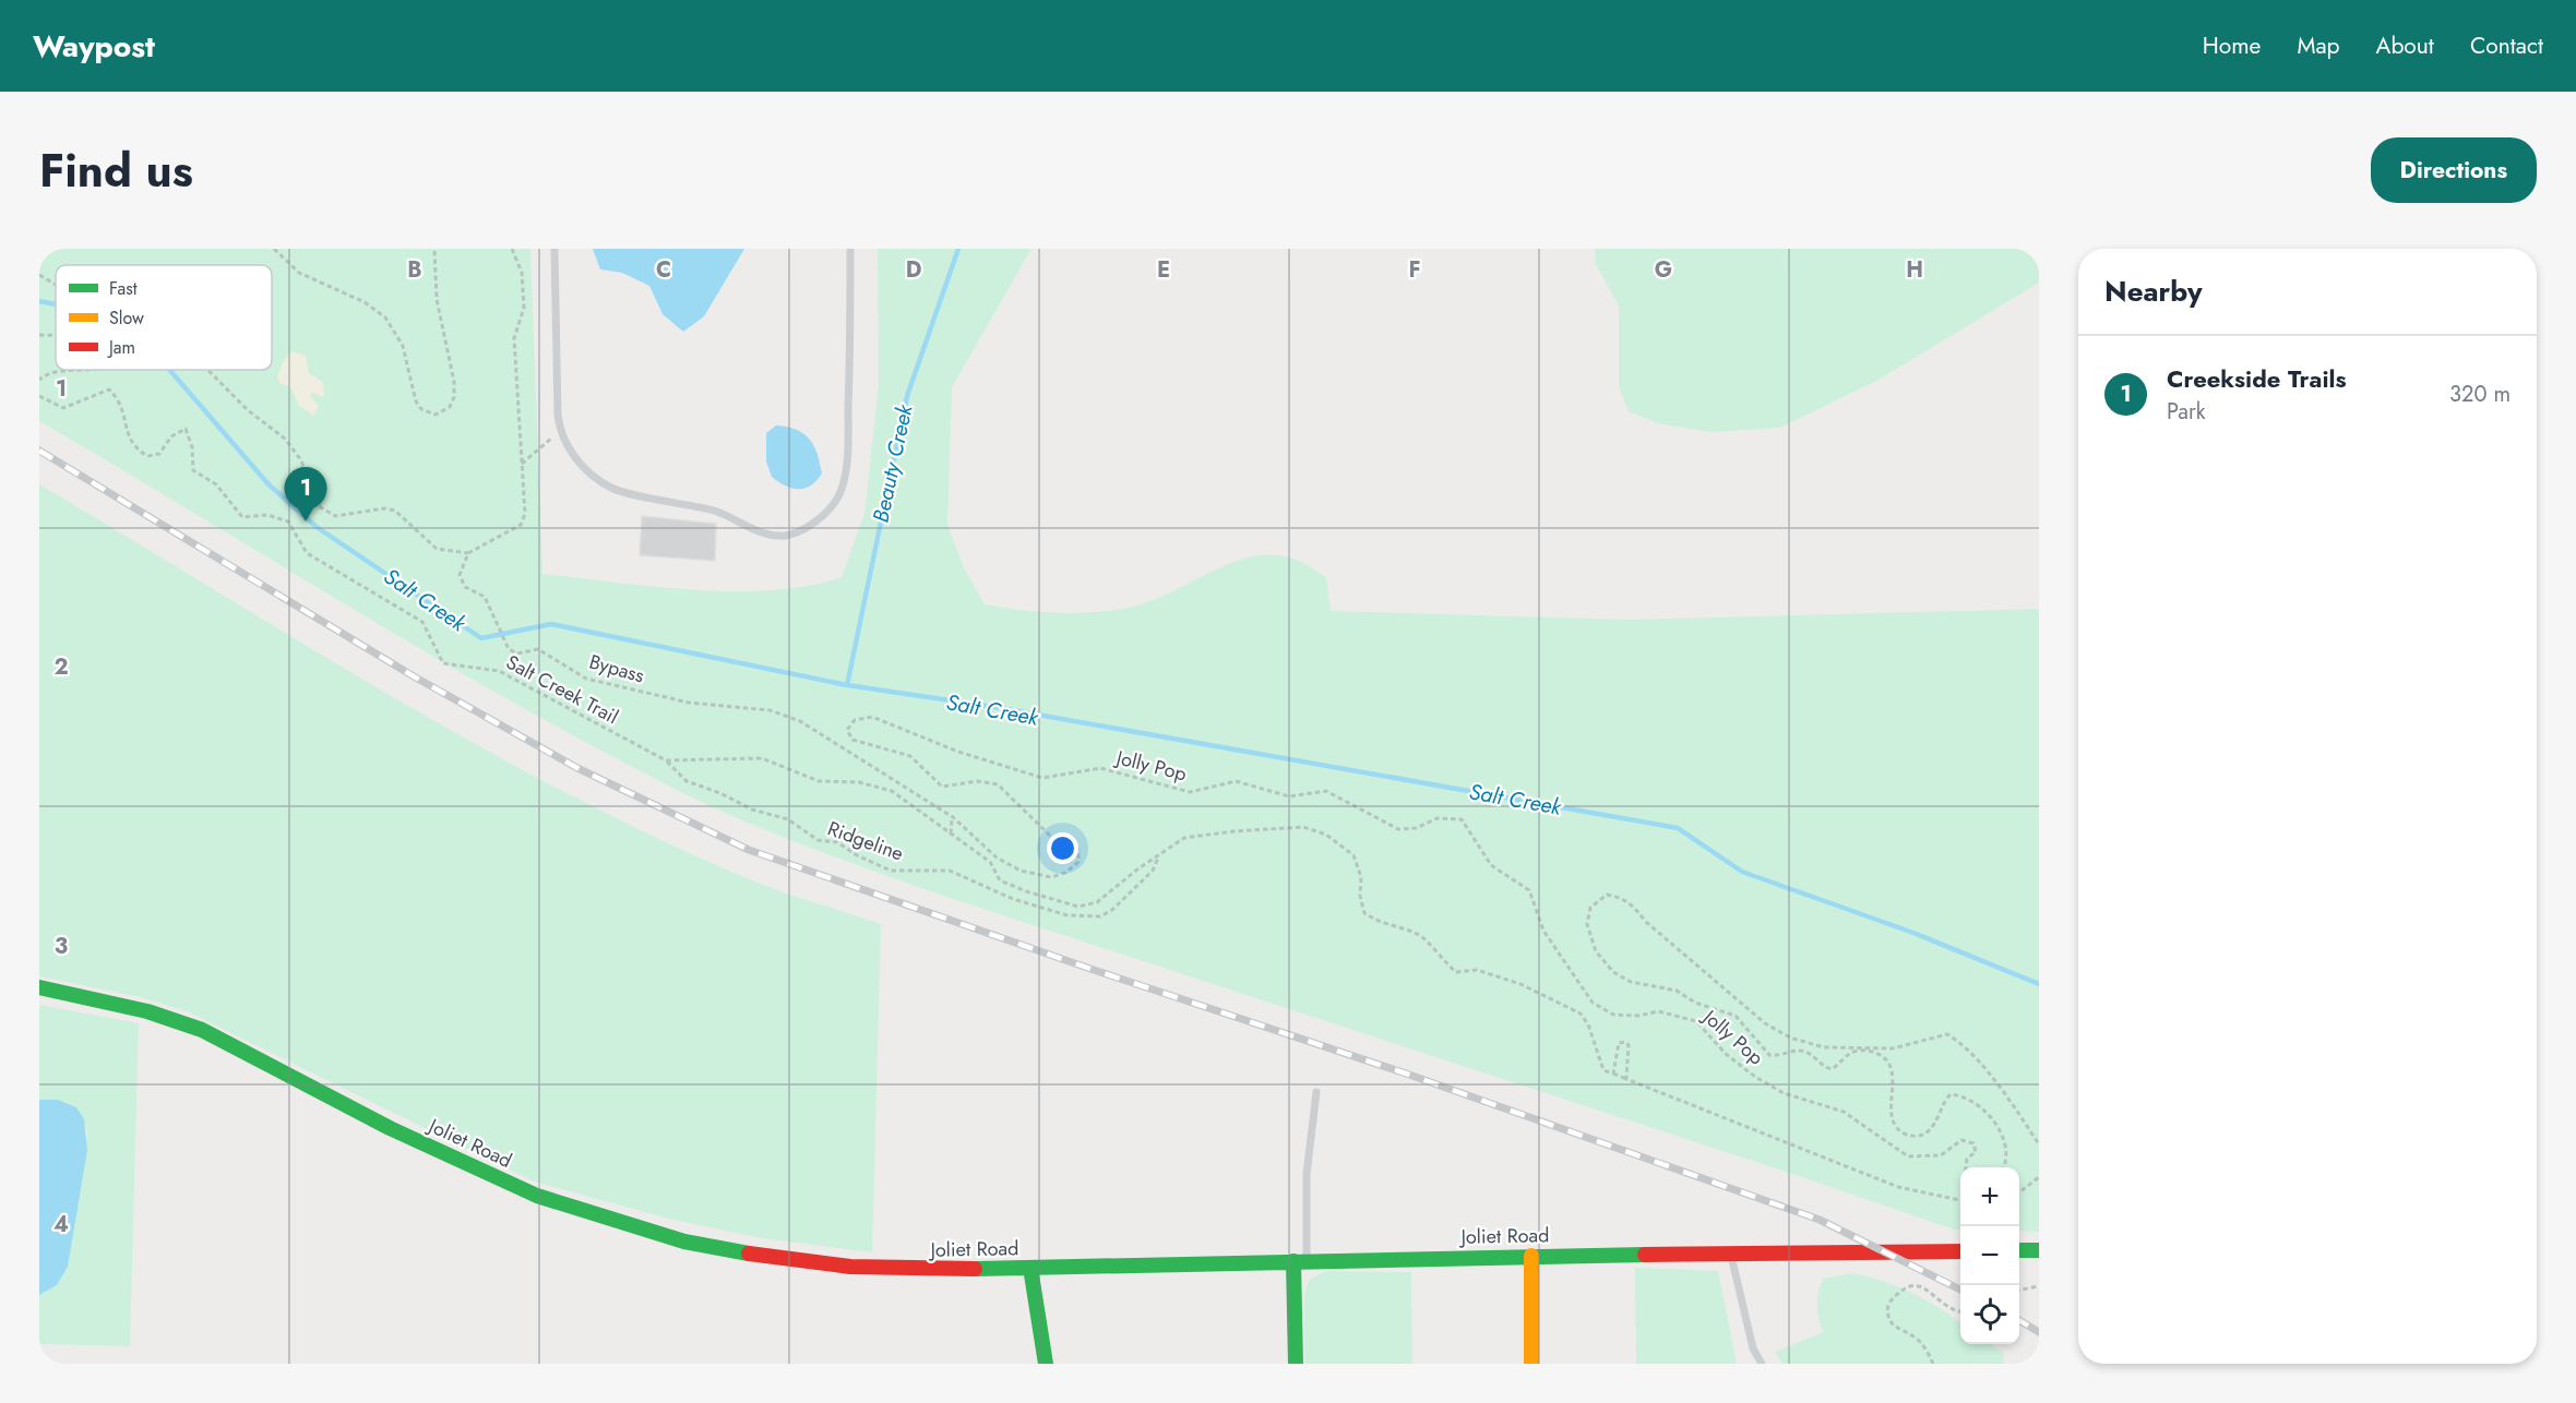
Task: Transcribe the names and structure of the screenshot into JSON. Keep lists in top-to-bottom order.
{
  "streets": {
    "main road": ["Joliet Road"],
    "path": [
      "Bypass",
      "Salt Creek Trail",
      "Jolly Pop",
      "Ridgeline"
    ]
  },
  "crossings": [
    ["Bypass", "Jolly Pop"],
    ["Salt Creek Trail", "Ridgeline"]
  ],
  "water": ["Beauty Creek", "Salt Creek"],
  "legend": ["Fast", "Slow", "Jam"],
  "page": {
    "header": "Waypost",
    "nav": [
      "Home",
      "Map",
      "About",
      "Contact"
    ],
    "title": "Find us",
    "buttons": "Directions",
    "heading": "Nearby",
    "list": [
      {
        "mark": "1",
        "name": "Creekside Trails",
        "note": "Park",
        "value": "320 m"
      }
    ],
    "pins": "1",
    "map_buttons": ["+", "−"]
  },
  "grid": {
    "columns": [
      "B",
      "C",
      "D",
      "E",
      "F",
      "G",
      "H"
    ],
    "rows": [
      "1",
      "2",
      "3",
      "4"
    ]
  }
}
